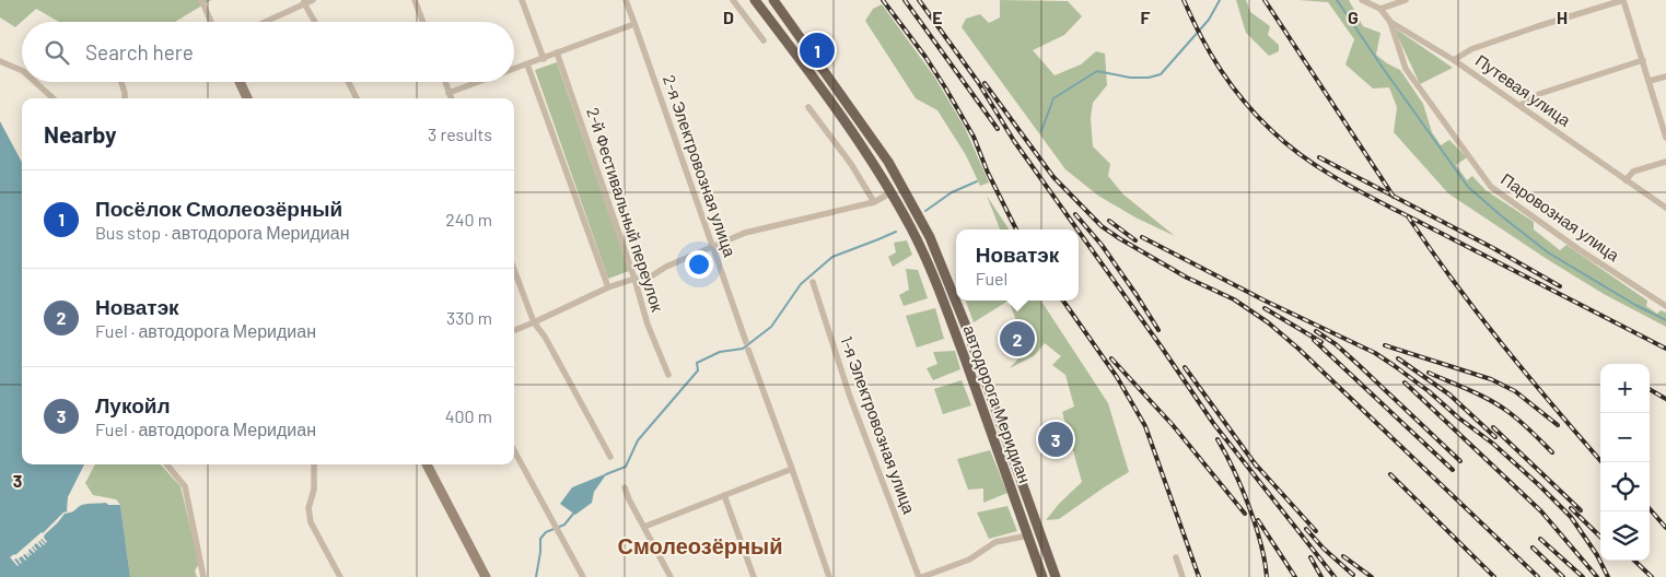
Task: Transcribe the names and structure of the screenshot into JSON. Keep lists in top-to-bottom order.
{
  "streets": {
    "main road": ["автодорога Меридиан"],
    "street": [
      "Путевая улица",
      "2-я Электровозная улица",
      "2-й Фестивальный переулок",
      "Паровозная улица",
      "1-я Электровозная улица"
    ]
  },
  "crossings": [
    ["Путевая улица", "Паровозная улица"]
  ],
  "districts": ["Смолеозёрный"],
  "page": {
    "search": "Search here",
    "pins": ["1", "2", "3"],
    "heading": ["Nearby", "3 results"],
    "list": [
      {
        "mark": "1",
        "name": "Посёлок Смолеозёрный",
        "note": "Bus stop · автодорога Меридиан",
        "value": "240 m"
      },
      {
        "mark": "2",
        "name": "Новатэк",
        "note": "Fuel · автодорога Меридиан",
        "value": "330 m"
      },
      {
        "mark": "3",
        "name": "Лукойл",
        "note": "Fuel · автодорога Меридиан",
        "value": "400 m"
      }
    ],
    "popup": ["Новатэк", "Fuel"],
    "map_buttons": ["+", "−"]
  },
  "grid": {
    "columns": [
      "D",
      "E",
      "F",
      "G",
      "H"
    ],
    "rows": ["3"]
  }
}
